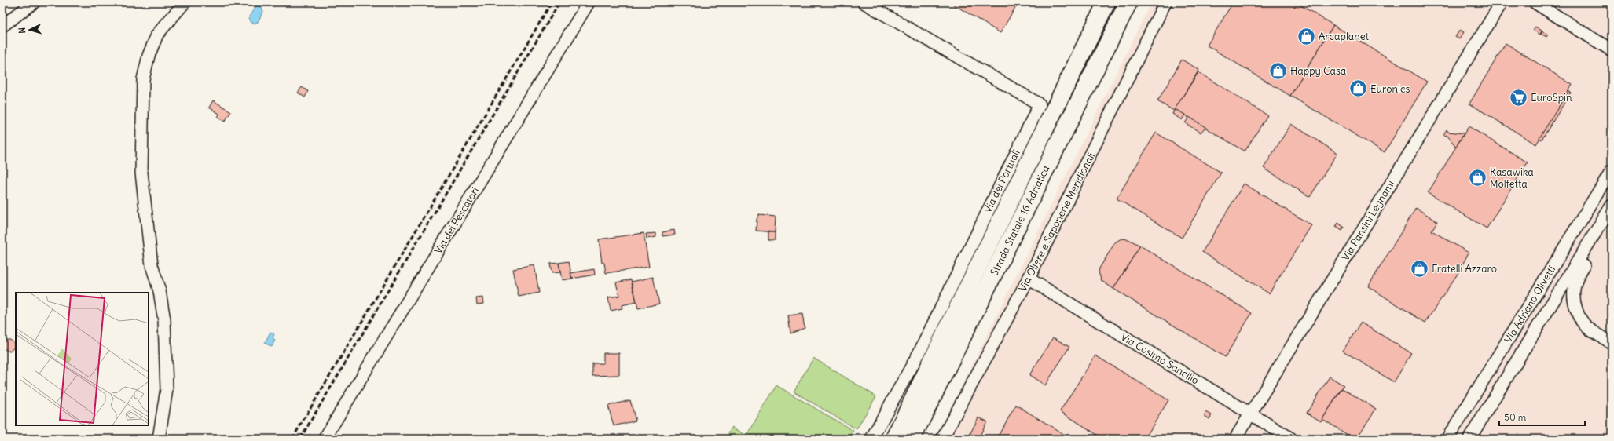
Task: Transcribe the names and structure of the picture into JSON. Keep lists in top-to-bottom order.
{
  "streets": {
    "highway": ["Strada Statale 16 Adriatica"],
    "street": [
      "Via dei Portuali",
      "Via dei Pescatori",
      "Via Pansini Legnami",
      "Via Oliere e Saponerie Meridionali",
      "Via Adriano Olivetti",
      "Via Cosimo Sancilio"
    ]
  },
  "crossings": [
    ["Via Pansini Legnami", "Via Cosimo Sancilio"],
    ["Via Oliere e Saponerie Meridionali", "Via Cosimo Sancilio"]
  ],
  "places": {
    "shop": [
      "Arcaplanet",
      "Happy Casa",
      "Euronics",
      "Kasawika Molfetta",
      "Fratelli Azzaro"
    ],
    "supermarket": ["EuroSpin"]
  },
  "scale_bar": "50 m",
  "north": "left"
}
